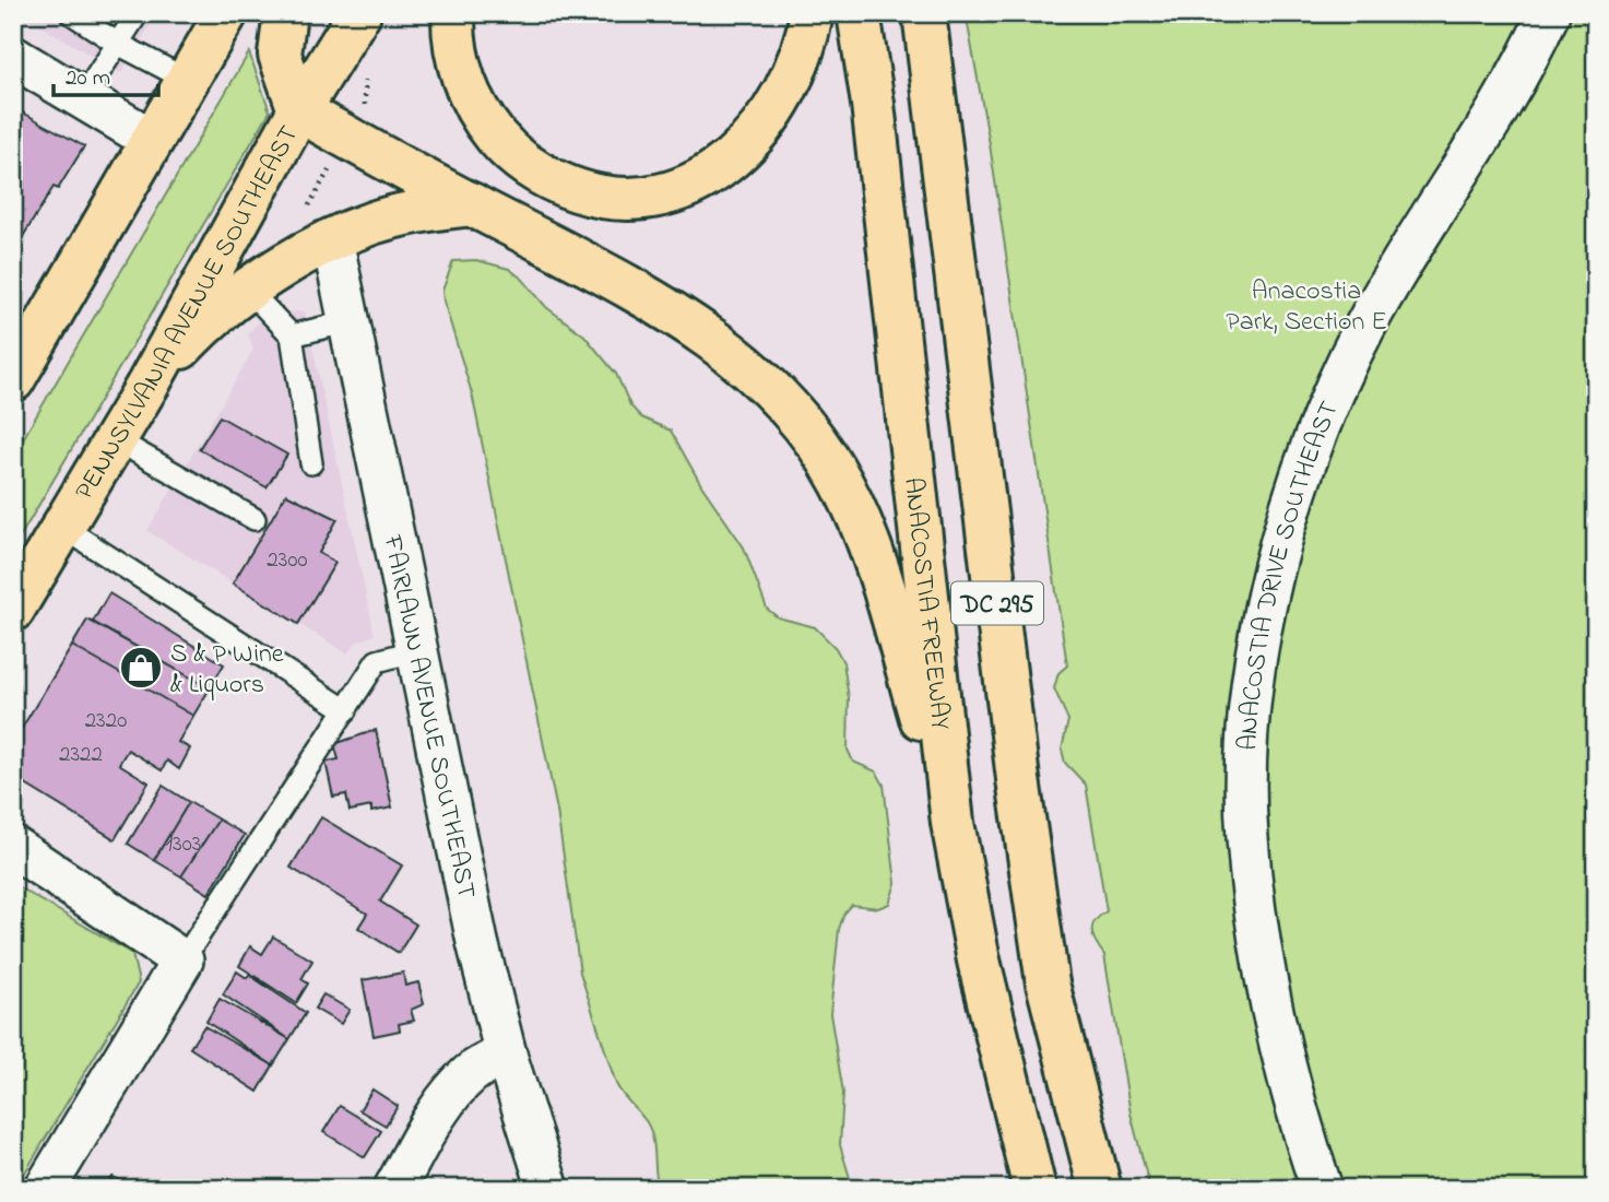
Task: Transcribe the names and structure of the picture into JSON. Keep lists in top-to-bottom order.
{
  "streets": {
    "highway": ["PENNSYLVANIA AVENUE SOUTHEAST", "DC 295", "ANACOSTIA FREEWAY"],
    "street": ["ANACOSTIA DRIVE SOUTHEAST", "FAIRLAWN AVENUE SOUTHEAST"]
  },
  "parks": ["Anacostia Park, Section E"],
  "places": {
    "shop": ["S & P Wine & Liquors"]
  },
  "house_numbers": [
    "2300",
    "2320",
    "2322",
    "1303"
  ],
  "scale_bar": "20 m"
}
